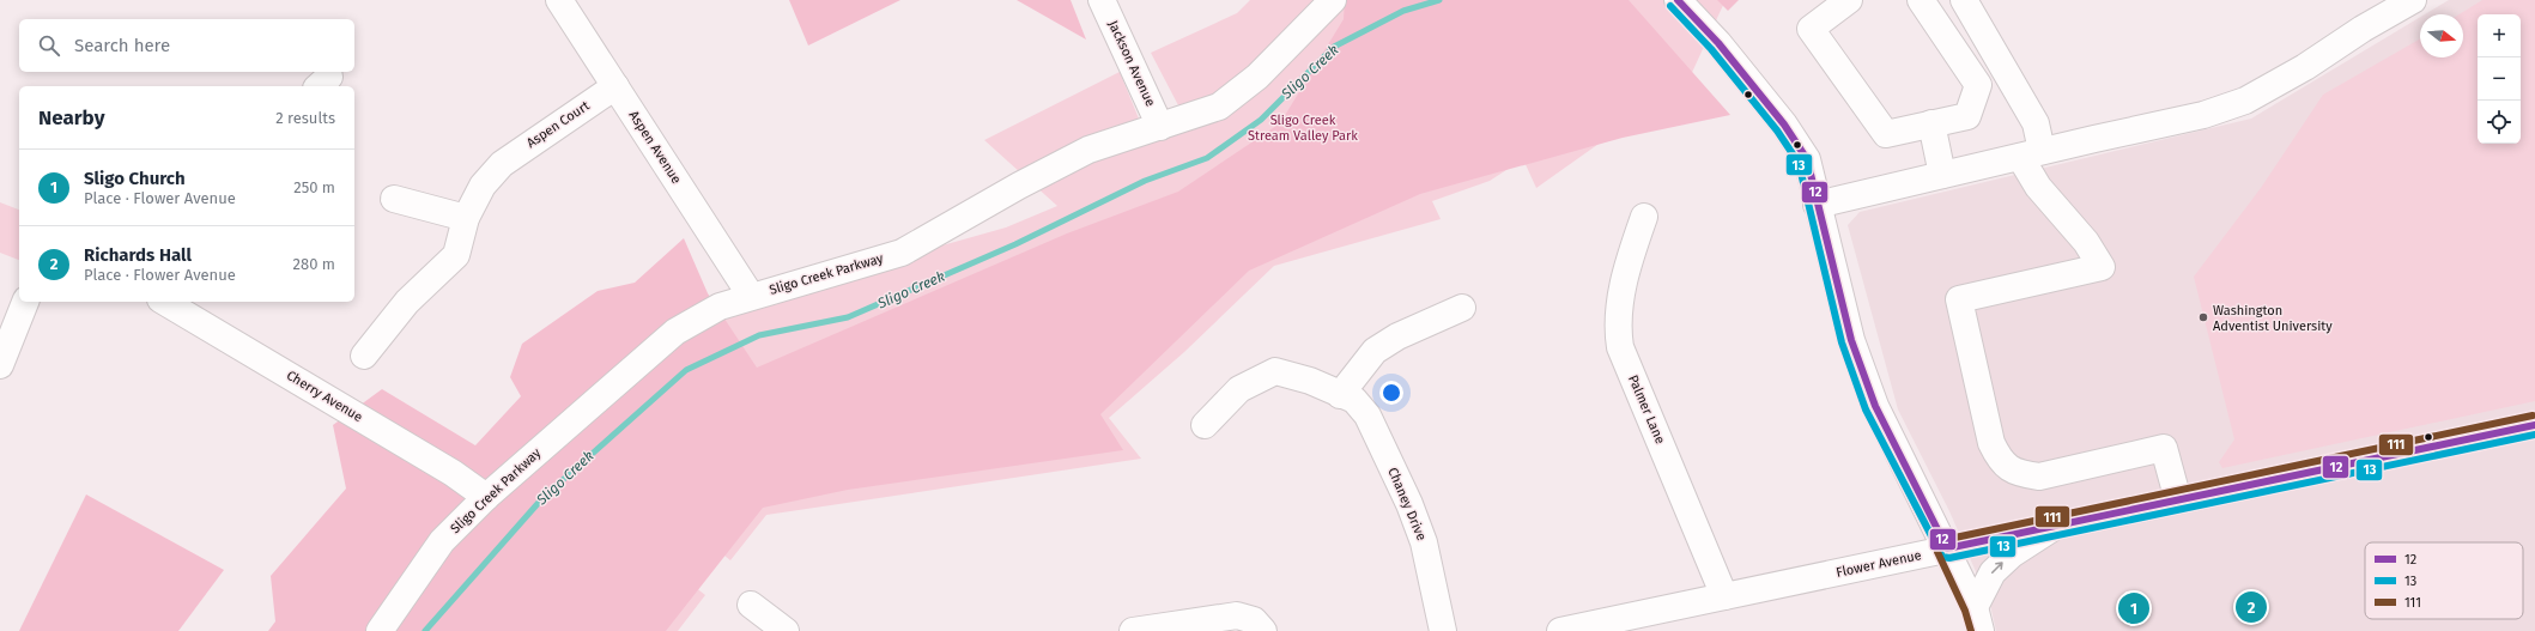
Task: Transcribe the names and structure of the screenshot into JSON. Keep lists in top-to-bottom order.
{
  "streets": {
    "street": [
      "Jackson Avenue",
      "Aspen Court",
      "Aspen Avenue",
      "Sligo Creek Parkway",
      "Cherry Avenue",
      "Palmer Lane",
      "Chaney Drive",
      "Flower Avenue"
    ]
  },
  "crossings": [
    ["Jackson Avenue", "Sligo Creek Parkway"],
    ["Aspen Court", "Aspen Avenue"],
    ["Aspen Avenue", "Sligo Creek Parkway"],
    ["Sligo Creek Parkway", "Cherry Avenue"],
    ["Palmer Lane", "Flower Avenue"]
  ],
  "water": ["Sligo Creek"],
  "parks": ["Sligo Creek Stream Valley Park"],
  "places": ["Washington Adventist University"],
  "lines": ["transit line 12", "transit line 13", "transit line 111"],
  "legend": ["12", "13", "111"],
  "north": "right",
  "page": {
    "map_buttons": ["+", "−"],
    "search": "Search here",
    "heading": ["Nearby", "2 results"],
    "list": [
      {
        "mark": "1",
        "name": "Sligo Church",
        "note": "Place · Flower Avenue",
        "value": "250 m"
      },
      {
        "mark": "2",
        "name": "Richards Hall",
        "note": "Place · Flower Avenue",
        "value": "280 m"
      }
    ],
    "pins": ["2", "1"]
  }
}
